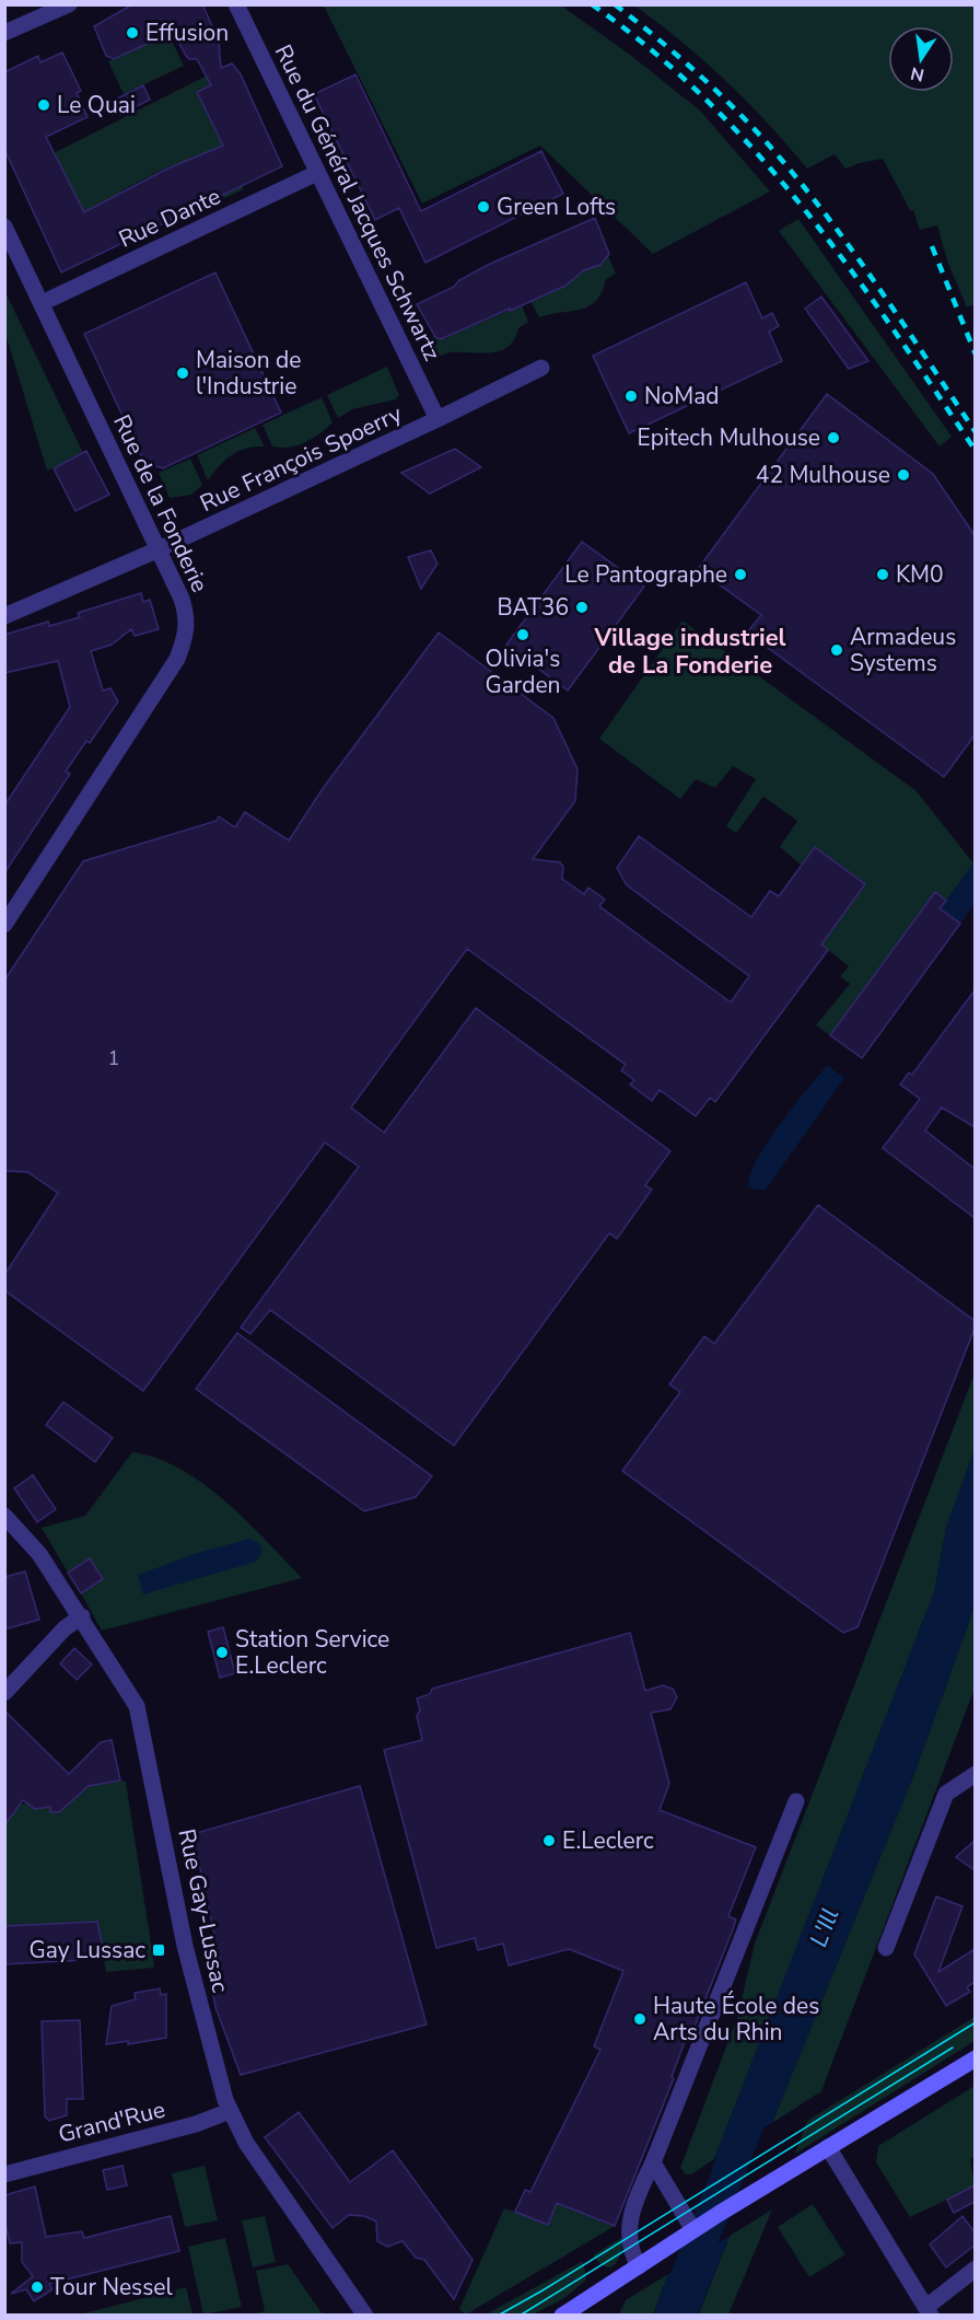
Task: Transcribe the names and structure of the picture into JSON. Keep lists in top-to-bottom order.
{
  "streets": {
    "street": [
      "Rue du Général Jacques Schwartz",
      "Rue Dante",
      "Rue François Spoerry",
      "Rue de la Fonderie",
      "Rue Gay-Lussac",
      "Grand'Rue"
    ]
  },
  "crossings": [
    ["Rue du Général Jacques Schwartz", "Rue Dante"],
    ["Rue du Général Jacques Schwartz", "Rue François Spoerry"],
    ["Rue Dante", "Rue de la Fonderie"],
    ["Rue François Spoerry", "Rue de la Fonderie"],
    ["Rue Gay-Lussac", "Grand'Rue"]
  ],
  "districts": ["Village industriel de La Fonderie"],
  "water": ["L'Ill"],
  "places": {
    "other": [
      "Effusion",
      "Le Quai",
      "Green Lofts",
      "Maison de l'Industrie",
      "NoMad",
      "Epitech Mulhouse",
      "42 Mulhouse",
      "Le Pantographe",
      "KM0",
      "BAT36",
      "Olivia's Garden",
      "Armadeus Systems",
      "Station Service E.Leclerc",
      "E.Leclerc",
      "Haute École des Arts du Rhin",
      "Tour Nessel"
    ],
    "transit": ["Gay Lussac"]
  },
  "house_numbers": ["1"],
  "north": "bottom"
}
